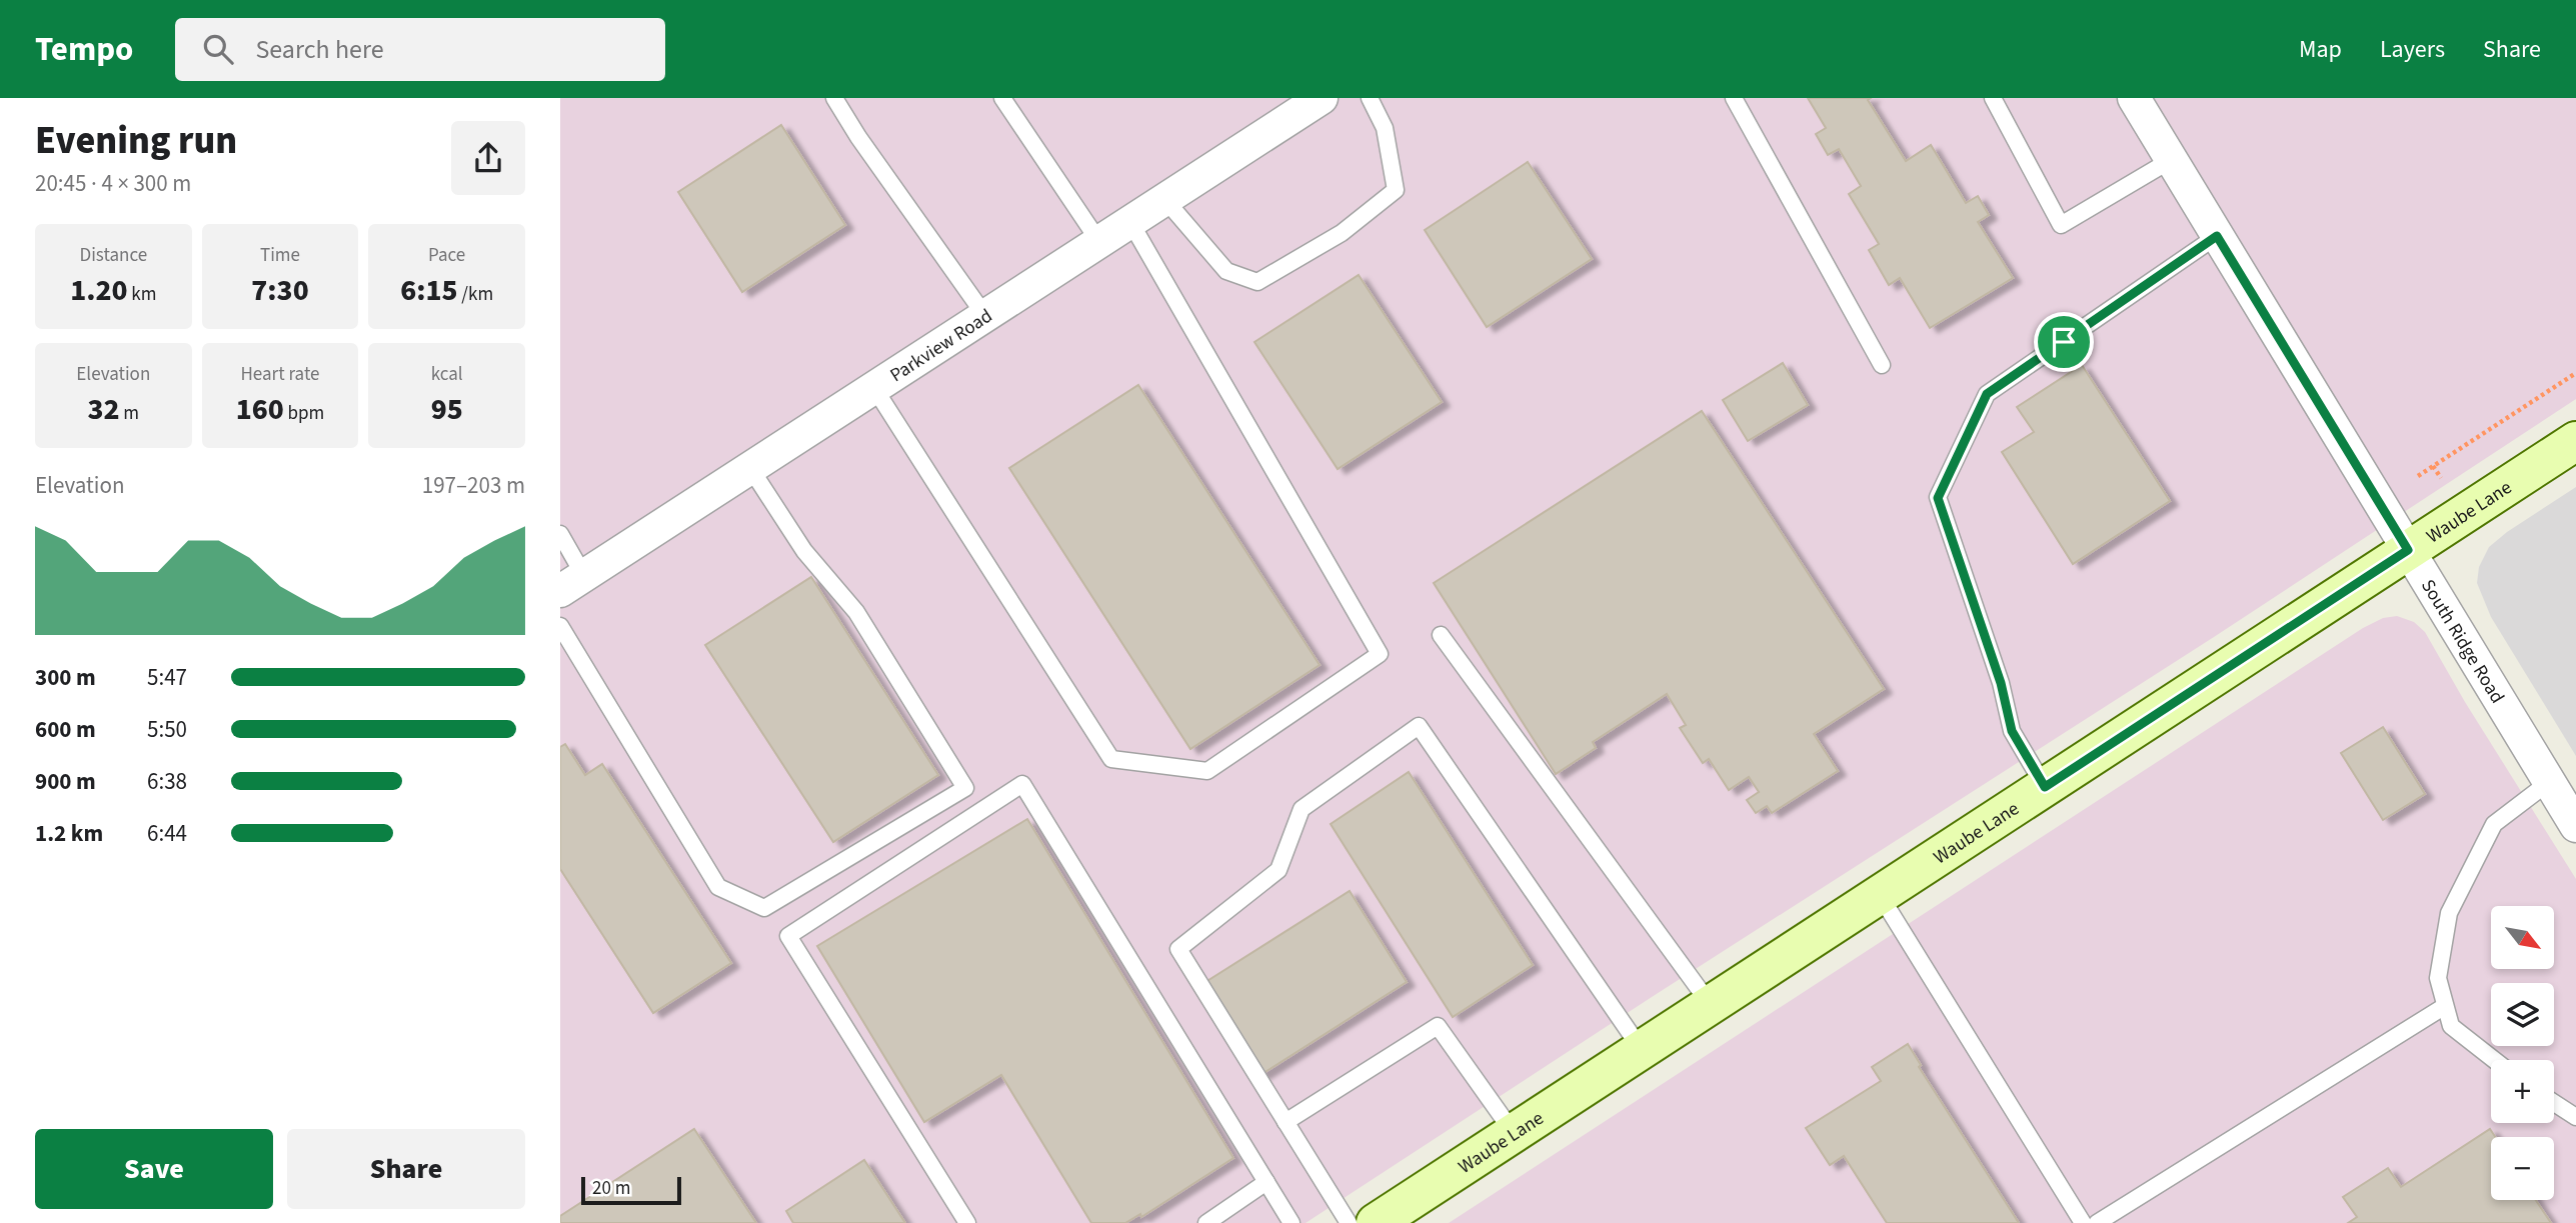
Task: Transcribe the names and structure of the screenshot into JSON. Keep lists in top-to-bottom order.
{
  "streets": {
    "main road": ["Waube Lane"],
    "street": ["Parkview Road", "South Ridge Road"]
  },
  "crossings": [
    ["Waube Lane", "South Ridge Road"]
  ],
  "scale_bar": "20 m",
  "north": "bottom right",
  "page": {
    "header": "Tempo",
    "search": "Search here",
    "nav": ["Map", "Layers", "Share"],
    "heading": ["Evening run", "20:45 · 4 × 300 m"],
    "stats": [
      ["Distance", "1.20 km"],
      ["Time", "7:30"],
      ["Pace", "6:15 /km"],
      ["Elevation", "32 m"],
      ["Heart rate", "160 bpm"],
      ["kcal", "95"]
    ],
    "chart": ["Elevation", "197–203 m"],
    "list": [
      {
        "name": "300 m",
        "note": "5:47"
      },
      {
        "name": "600 m",
        "note": "5:50"
      },
      {
        "name": "900 m",
        "note": "6:38"
      },
      {
        "name": "1.2 km",
        "note": "6:44"
      }
    ],
    "map_buttons": ["+", "−"],
    "buttons": ["Save", "Share"],
    "scale": "20 m"
  }
}
